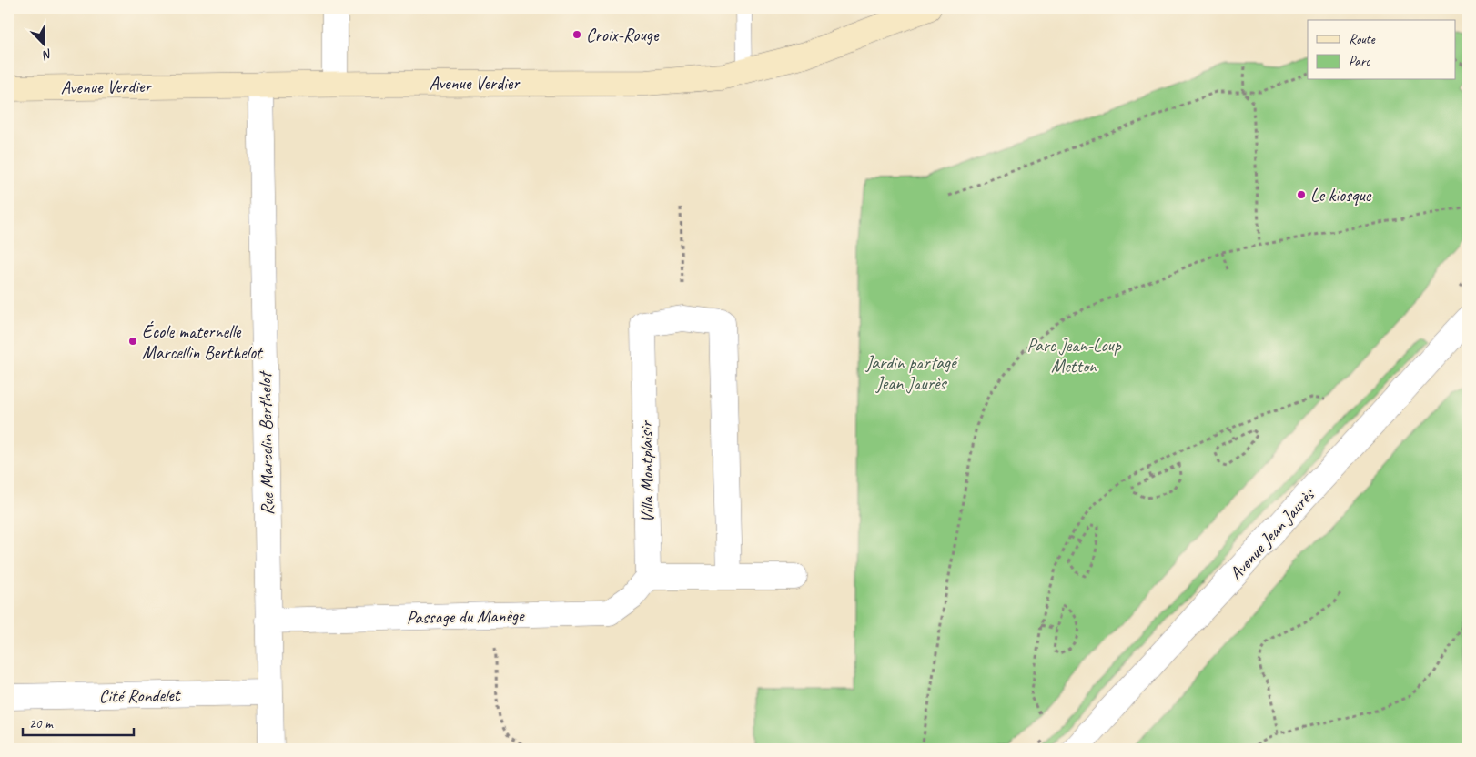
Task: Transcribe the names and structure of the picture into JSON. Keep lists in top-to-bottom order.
{
  "streets": {
    "main road": ["Avenue Verdier"],
    "street": [
      "Rue Marcelin Berthelot",
      "Villa Montplaisir",
      "Avenue Jean Jaurès",
      "Passage du Manège",
      "Cité Rondelet"
    ]
  },
  "crossings": [
    ["Avenue Verdier", "Rue Marcelin Berthelot"],
    ["Rue Marcelin Berthelot", "Passage du Manège"],
    ["Rue Marcelin Berthelot", "Cité Rondelet"],
    ["Villa Montplaisir", "Passage du Manège"]
  ],
  "parks": ["Parc Jean-Loup Metton", "Jardin partagé Jean Jaurès"],
  "places": ["Croix-Rouge", "Le kiosque", "École maternelle Marcellin Berthelot"],
  "legend": ["Route", "Parc"],
  "scale_bar": "20 m",
  "north": "bottom right"
}
